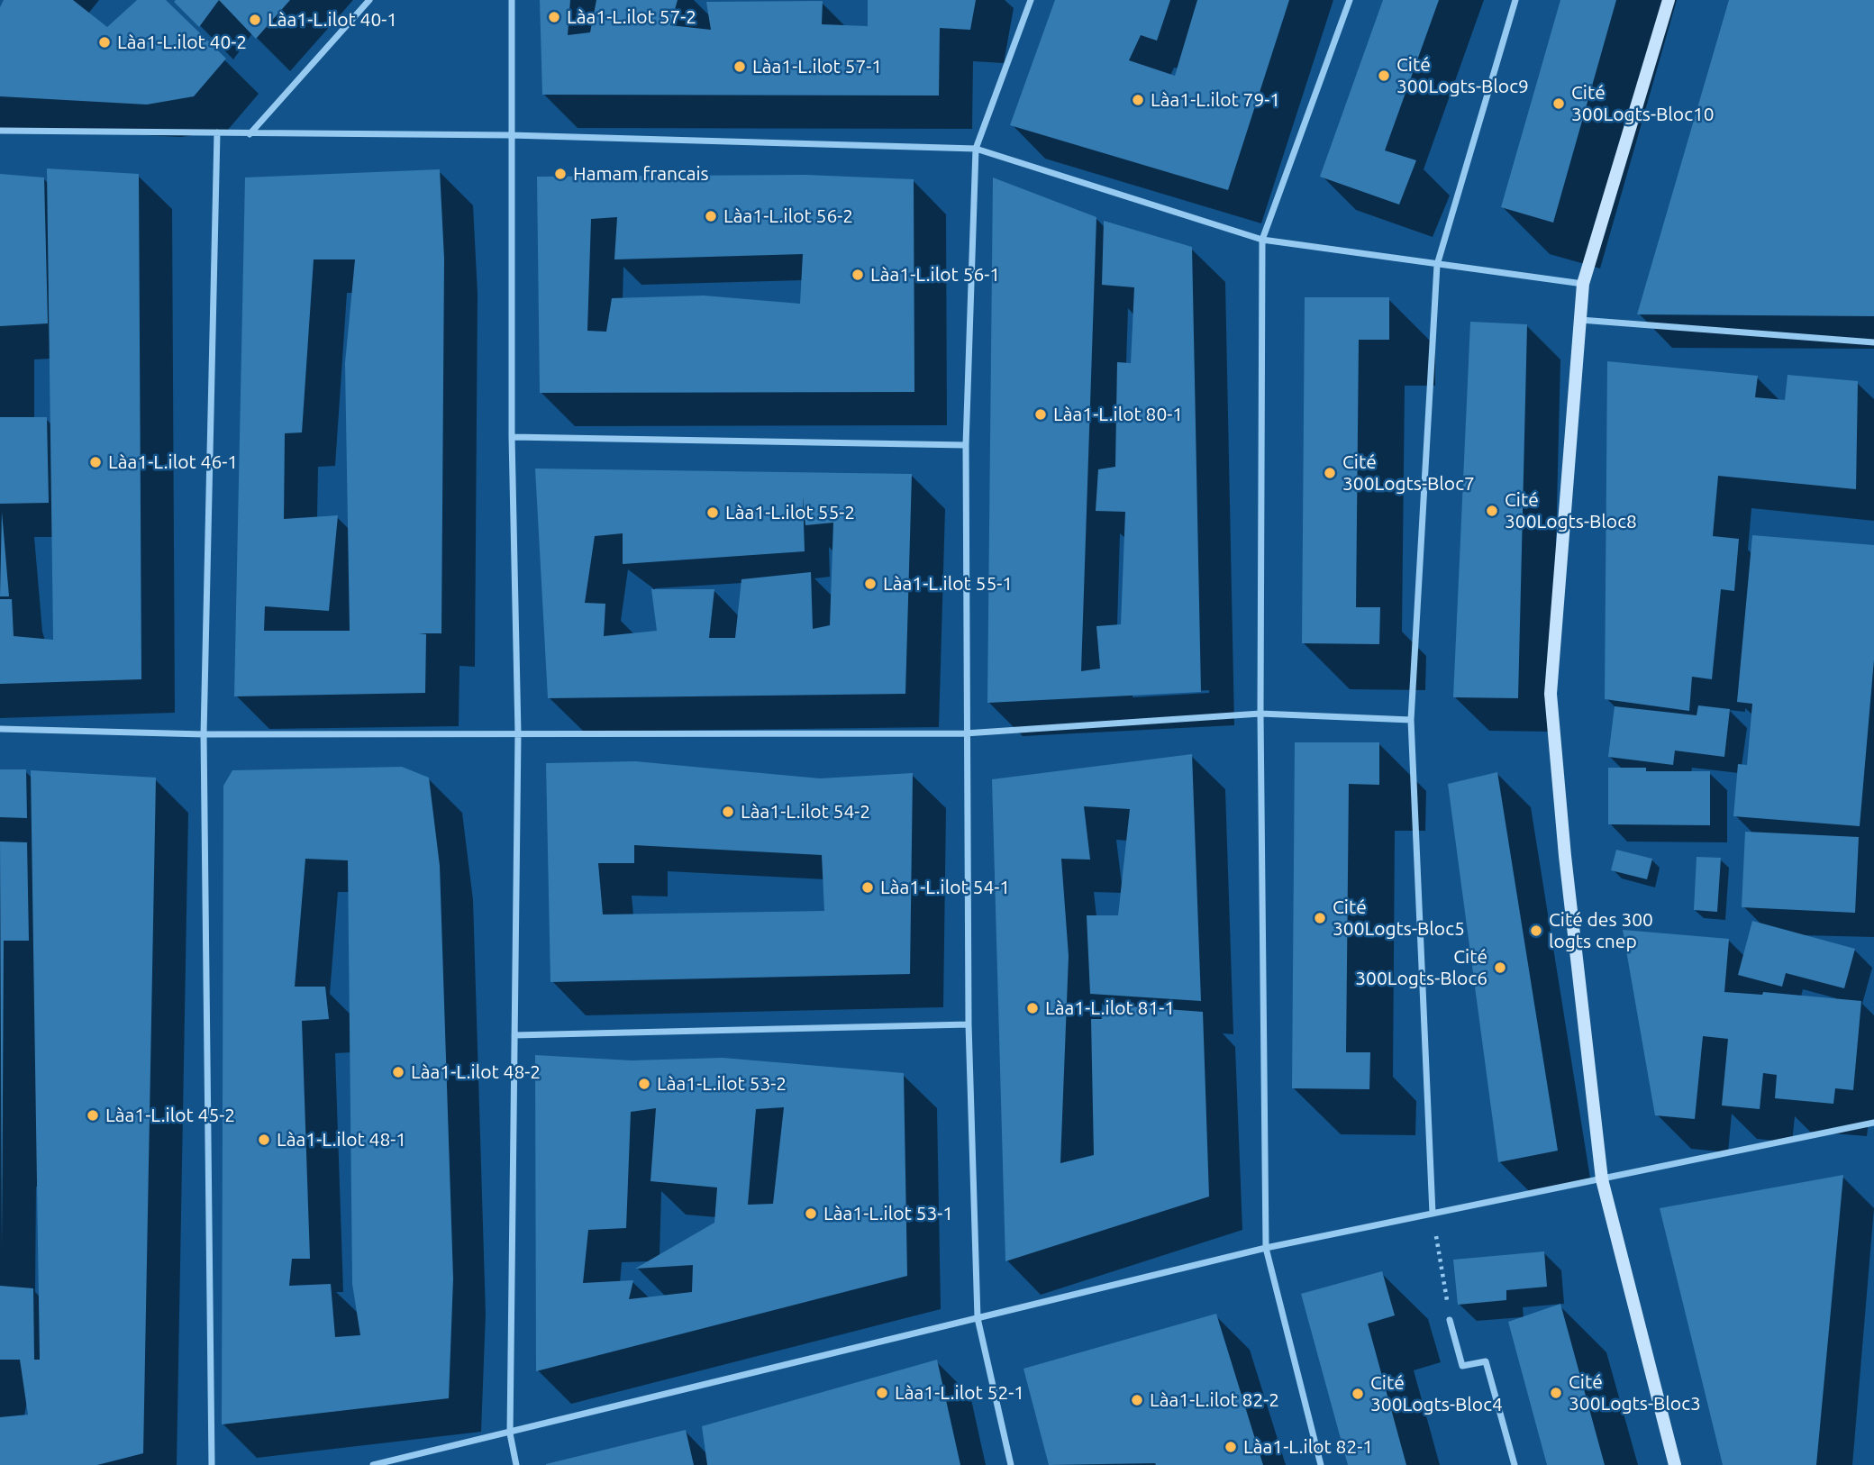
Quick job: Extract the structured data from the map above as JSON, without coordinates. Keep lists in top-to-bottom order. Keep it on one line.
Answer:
{"places":["Làa1-L.ilot 57-2","Làa1-L.ilot 40-1","Làa1-L.ilot 40-2","Làa1-L.ilot 57-1","Cité 300Logts-Bloc9","Làa1-L.ilot 79-1","Cité 300Logts-Bloc10","Hamam francais","Làa1-L.ilot 56-2","Làa1-L.ilot 56-1","Làa1-L.ilot 80-1","Làa1-L.ilot 46-1","Cité 300Logts-Bloc7","Cité 300Logts-Bloc8","Làa1-L.ilot 55-2","Làa1-L.ilot 55-1","Làa1-L.ilot 54-2","Làa1-L.ilot 54-1","Cité 300Logts-Bloc5","Cité des 300 logts cnep","Cité 300Logts-Bloc6","Làa1-L.ilot 81-1","Làa1-L.ilot 48-2","Làa1-L.ilot 53-2","Làa1-L.ilot 45-2","Làa1-L.ilot 48-1","Làa1-L.ilot 53-1","Làa1-L.ilot 52-1","Cité 300Logts-Bloc3","Cité 300Logts-Bloc4","Làa1-L.ilot 82-2","Làa1-L.ilot 82-1"]}
